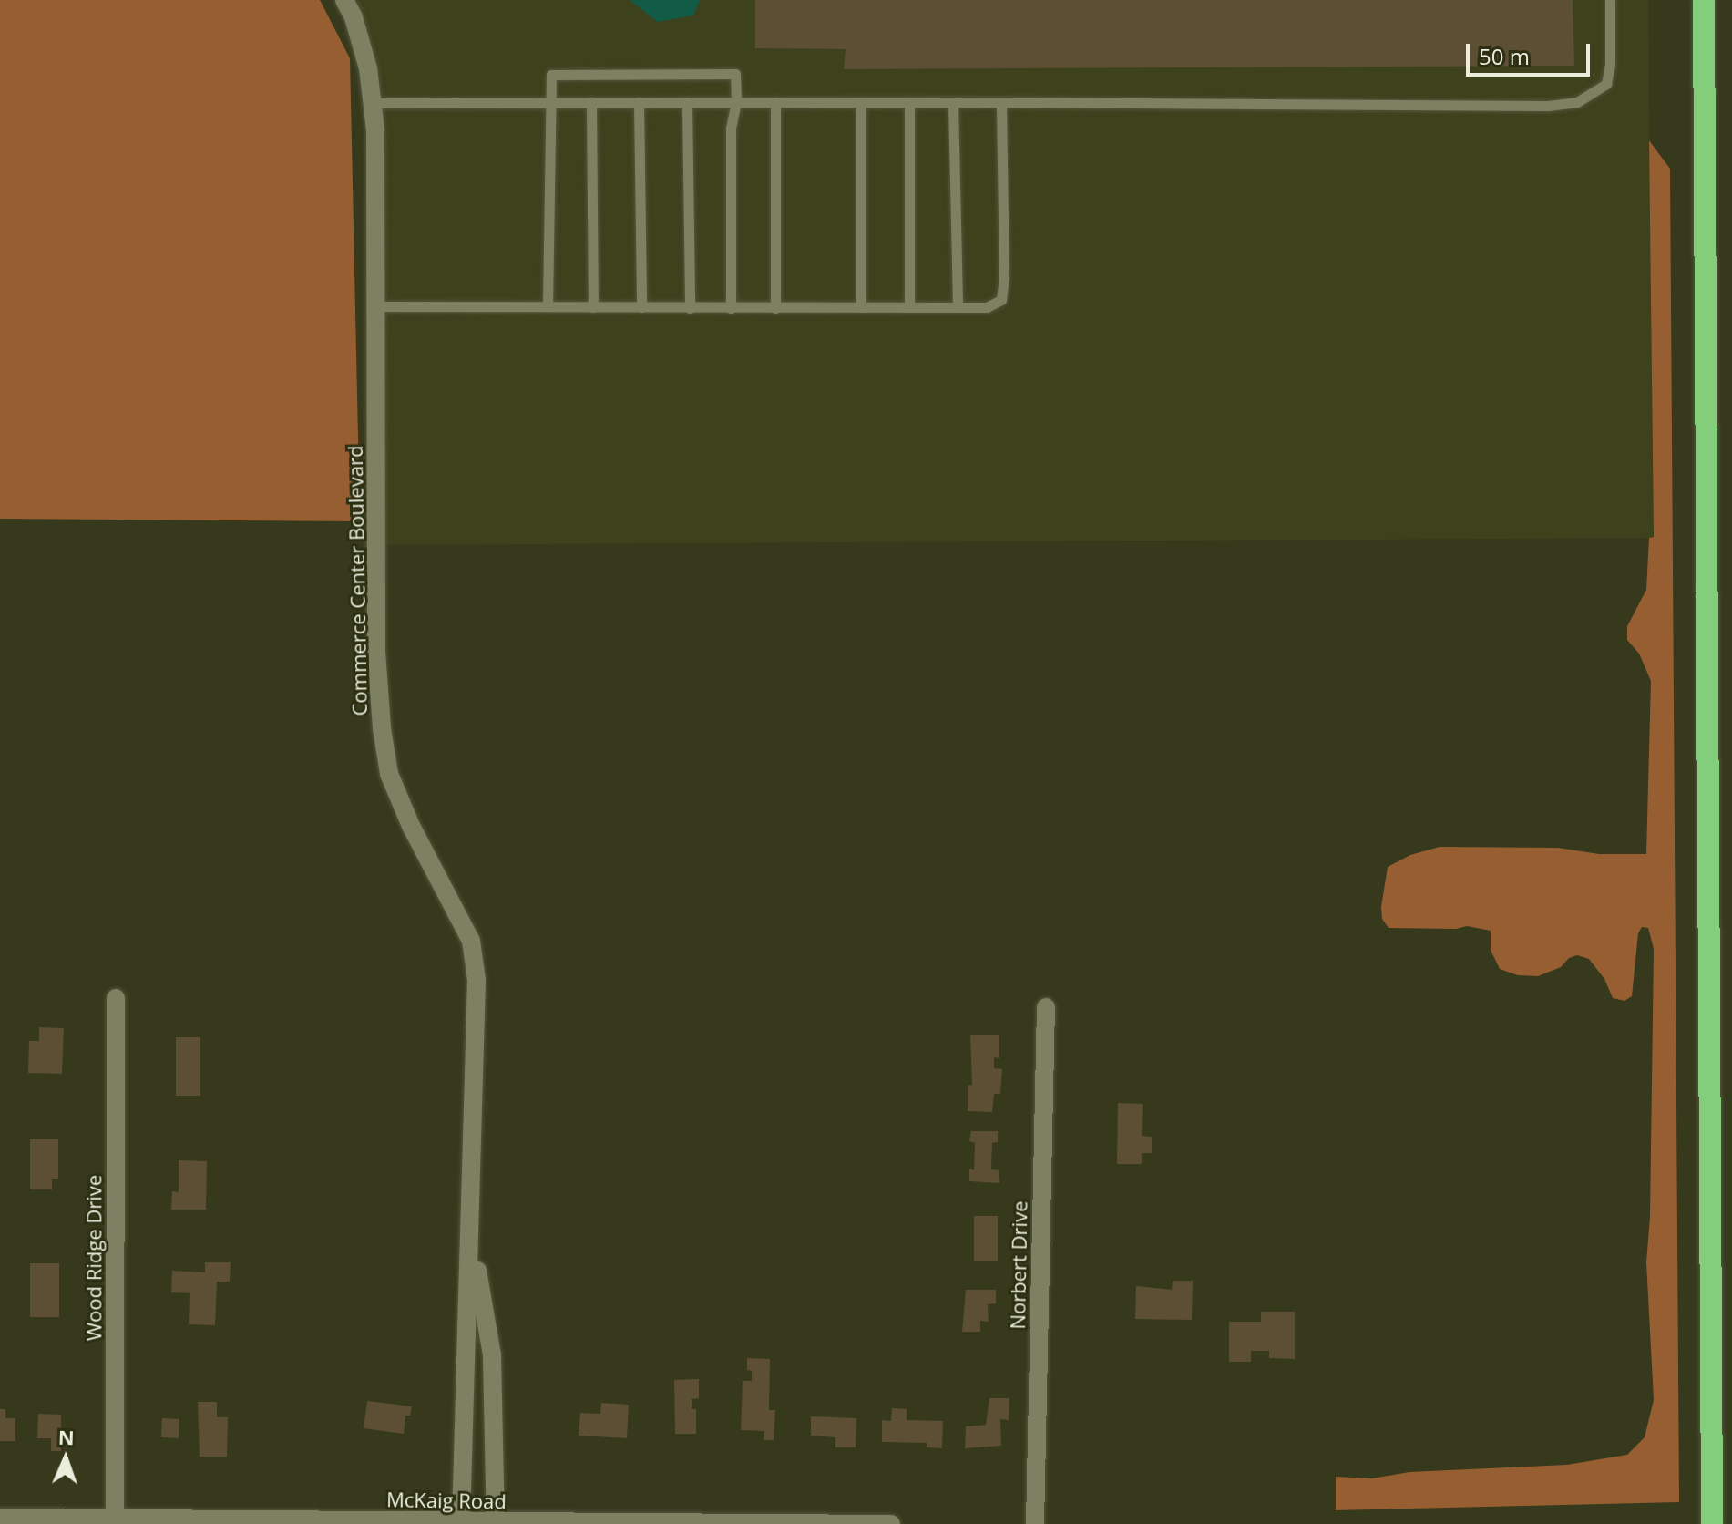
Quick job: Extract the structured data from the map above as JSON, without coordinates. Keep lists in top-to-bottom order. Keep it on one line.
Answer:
{"streets":{"street":["Commerce Center Boulevard","Wood Ridge Drive","Norbert Drive","McKaig Road"]},"crossings":[["Commerce Center Boulevard","McKaig Road"],["Wood Ridge Drive","McKaig Road"]],"scale_bar":"50 m","north":"top"}
